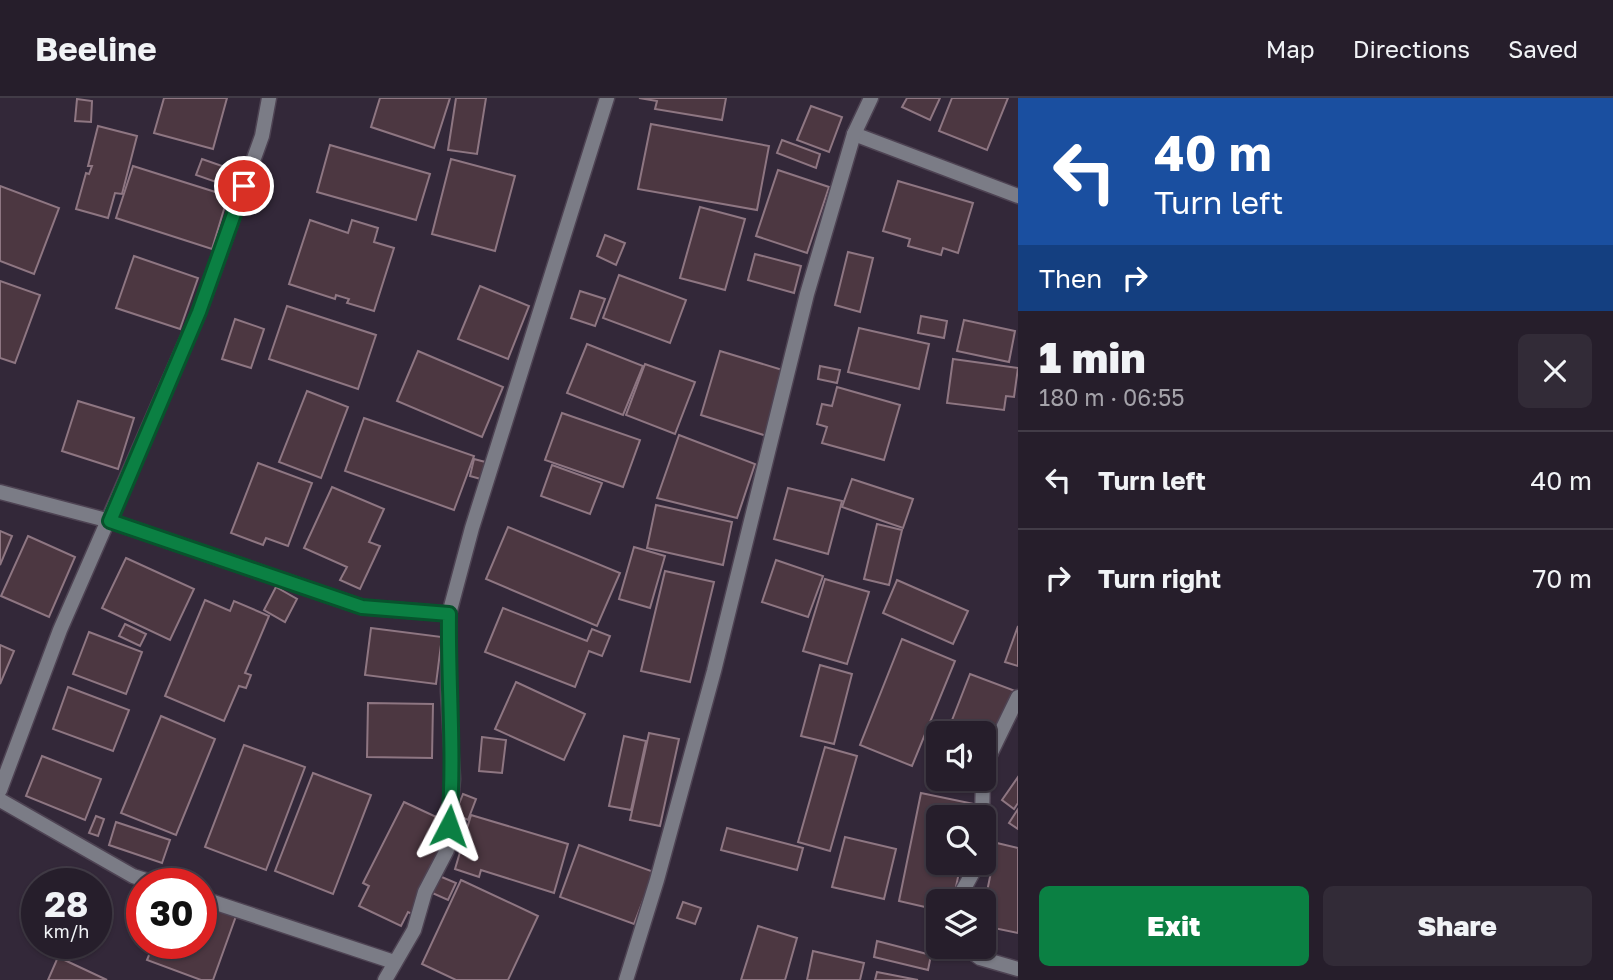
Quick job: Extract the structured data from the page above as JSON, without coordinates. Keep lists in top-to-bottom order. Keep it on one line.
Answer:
{"page":{"header":"Beeline","nav":["Map","Directions","Saved"],"turn":["40 m","Turn left"],"then":"Then","heading":["1 min","180 m · 06:55"],"list":[{"name":"Turn left","value":"40 m"},{"name":"Turn right","value":"70 m"}],"speed":"28 km/h","limit":"30","buttons":["Exit","Share"]}}
